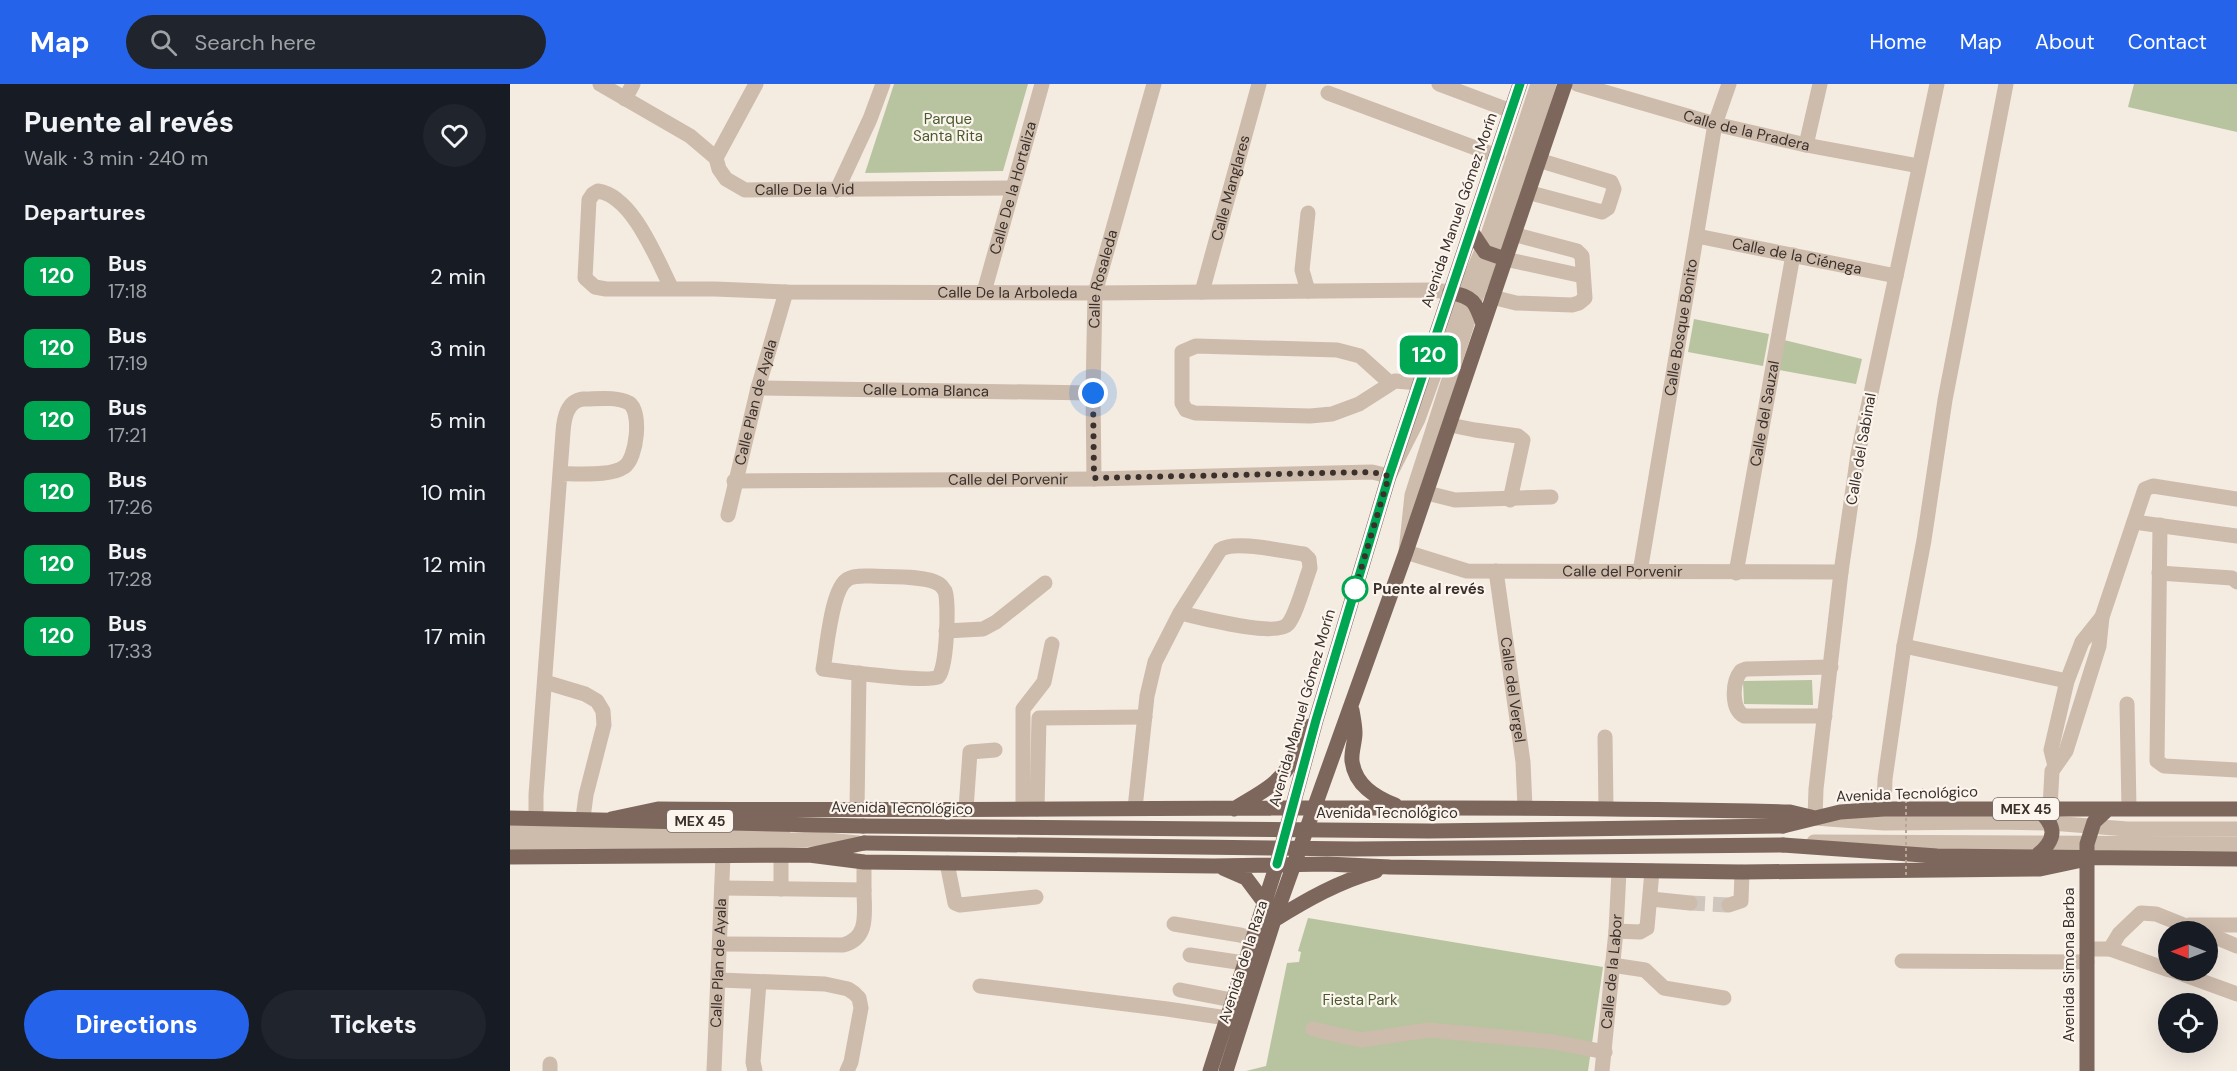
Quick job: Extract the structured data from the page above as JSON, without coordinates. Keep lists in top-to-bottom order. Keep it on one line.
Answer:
{"streets":{"main road":["Avenida Manuel Gómez Morín","Avenida Tecnológico","MEX 45","Avenida de la Raza","Avenida Simona Barba"],"street":["Calle de la Pradera","Calle De la Hortaliza","Calle Manglares","Calle De la Vid","Calle de la Ciénega","Calle Rosaleda","Calle De la Arboleda","Calle Bosque Bonito","Calle Loma Blanca","Calle Plan de Ayala","Calle del Sauzal","Calle del Sabinal","Calle del Porvenir","Calle del Vergel","Calle de la Labor"]},"crossings":[["Calle de la Pradera","Calle Bosque Bonito"],["Calle de la Pradera","Calle del Sabinal"],["Calle De la Hortaliza","Calle De la Vid"],["Calle De la Hortaliza","Calle De la Arboleda"],["Calle Manglares","Calle De la Arboleda"],["Avenida Manuel Gómez Morín","Calle De la Arboleda"],["Avenida Manuel Gómez Morín","Calle del Porvenir"],["Avenida Manuel Gómez Morín","Avenida de la Raza"],["Calle de la Ciénega","Calle Bosque Bonito"],["Calle de la Ciénega","Calle del Sauzal"],["Calle de la Ciénega","Calle del Sabinal"],["Calle Rosaleda","Calle De la Arboleda"],["Calle Rosaleda","Calle Loma Blanca"],["Calle Rosaleda","Calle del Porvenir"],["Calle De la Arboleda","Calle Plan de Ayala"],["Calle Bosque Bonito","Calle del Porvenir"],["Calle Loma Blanca","Calle Plan de Ayala"],["Calle Plan de Ayala","Calle del Porvenir"],["Calle del Sauzal","Calle del Porvenir"],["Calle del Sabinal","Calle del Porvenir"],["Calle del Sabinal","Avenida Tecnológico"],["Calle del Porvenir","Calle del Vergel"],["Avenida Tecnológico","MEX 45"]],"parks":["Parque Santa Rita","Fiesta Park"],"places":["Puente al revés"],"lines":["bus line 120"],"north":"left","page":{"header":"Map","search":"Search here","nav":["Home","Map","About","Contact"],"heading":[["Puente al revés","Walk · 3 min · 240 m"],"Departures"],"on_map":"120","list":[{"mark":"120","name":"Bus","note":"17:18","value":"2 min"},{"mark":"120","name":"Bus","note":"17:19","value":"3 min"},{"mark":"120","name":"Bus","note":"17:21","value":"5 min"},{"mark":"120","name":"Bus","note":"17:26","value":"10 min"},{"mark":"120","name":"Bus","note":"17:28","value":"12 min"},{"mark":"120","name":"Bus","note":"17:33","value":"17 min"}],"buttons":["Directions","Tickets"]}}
